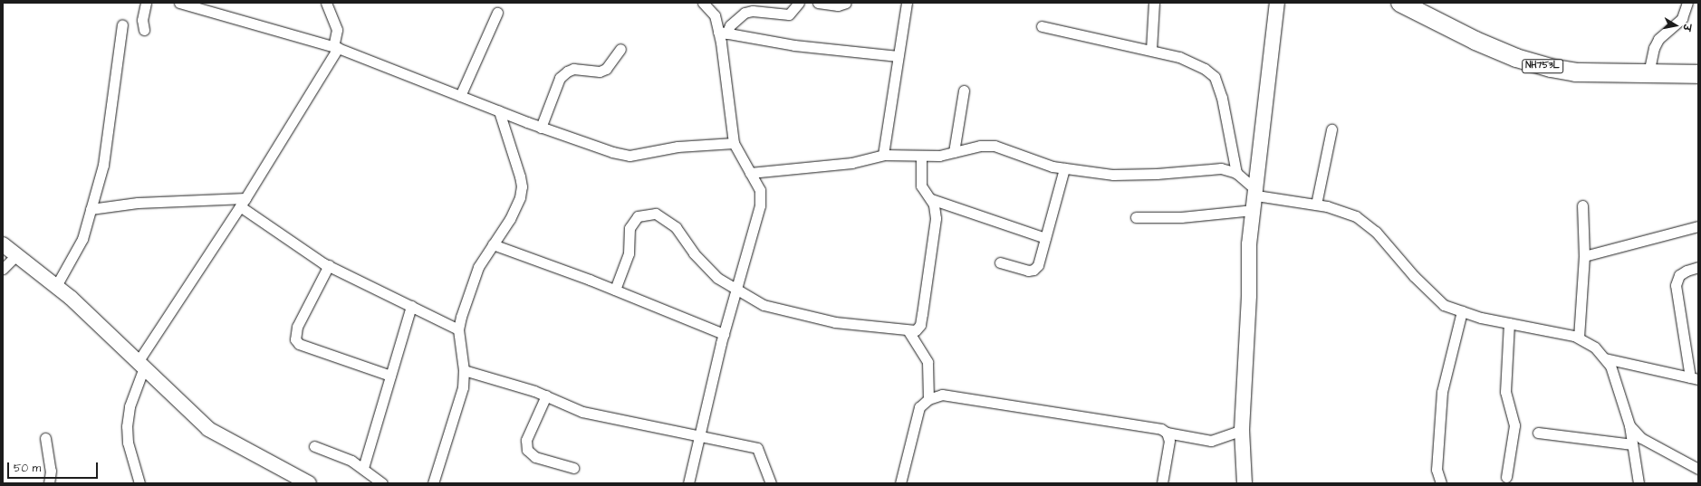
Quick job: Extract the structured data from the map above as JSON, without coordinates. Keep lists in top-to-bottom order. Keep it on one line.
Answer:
{"streets":{"highway":["NH753L"]},"scale_bar":"50 m","north":"right"}
